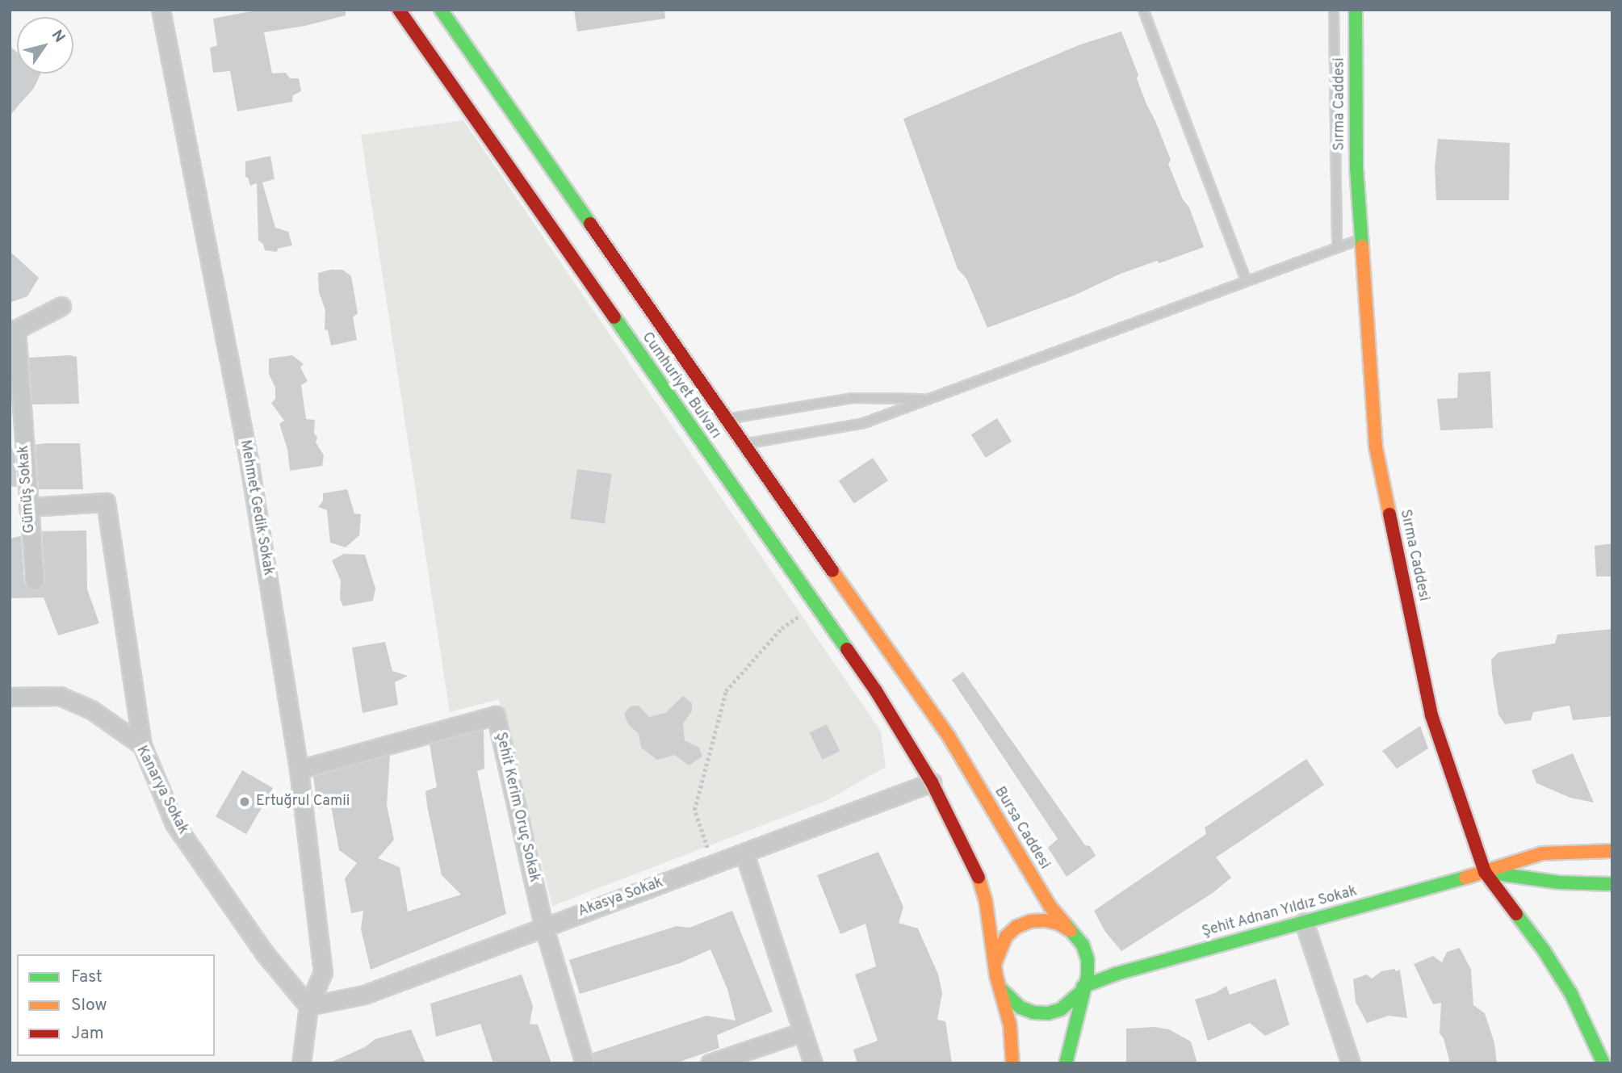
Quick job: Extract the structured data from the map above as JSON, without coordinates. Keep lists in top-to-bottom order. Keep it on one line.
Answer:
{"streets":{"main road":["Sırma Caddesi","Cumhuriyet Bulvarı","Bursa Caddesi","Şehit Adnan Yıldız Sokak"],"street":["Gümüş Sokak","Mehmet Gedik Sokak","Kanarya Sokak","Şehit Kerim Oruç Sokak","Akasya Sokak"]},"crossings":[["Sırma Caddesi","Şehit Adnan Yıldız Sokak"],["Cumhuriyet Bulvarı","Bursa Caddesi"],["Cumhuriyet Bulvarı","Akasya Sokak"],["Mehmet Gedik Sokak","Kanarya Sokak"],["Mehmet Gedik Sokak","Şehit Kerim Oruç Sokak"],["Mehmet Gedik Sokak","Akasya Sokak"],["Kanarya Sokak","Akasya Sokak"],["Şehit Kerim Oruç Sokak","Akasya Sokak"],["Bursa Caddesi","Şehit Adnan Yıldız Sokak"]],"places":["Ertuğrul Camii"],"legend":["Fast","Slow","Jam"],"north":"top right"}
